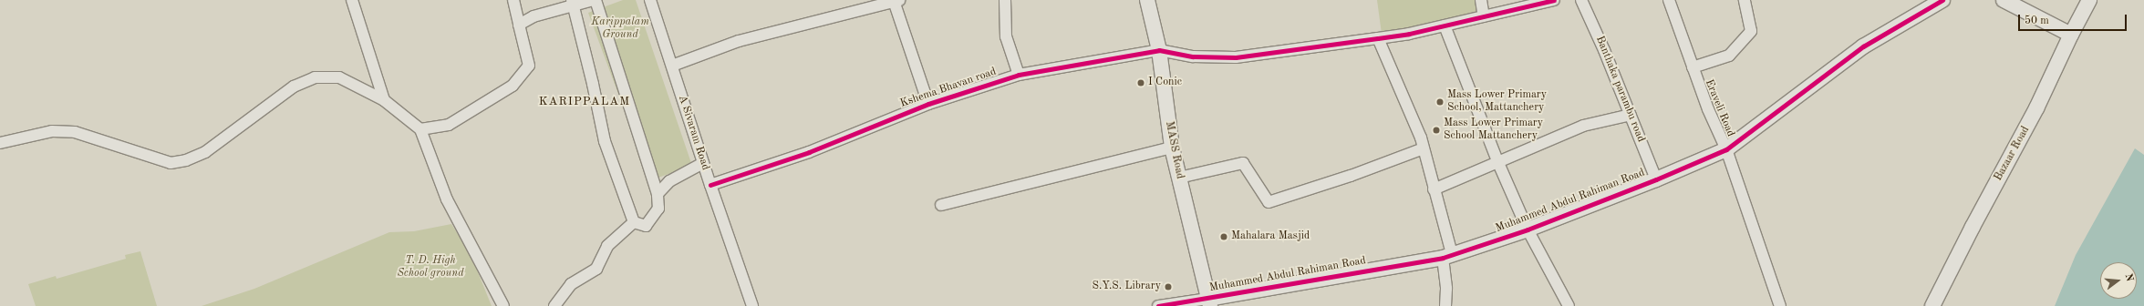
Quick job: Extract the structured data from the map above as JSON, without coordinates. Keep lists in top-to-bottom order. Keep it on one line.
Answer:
{"streets":{"street":["Kshema Bhavan road","Banthaka parambu road","Eraveli Road","A Sivaram Road","MASS Road","Bazaar Road","Muhammed Abdul Rahiman Road"]},"crossings":[["Kshema Bhavan road","A Sivaram Road"],["Kshema Bhavan road","MASS Road"],["Banthaka parambu road","Muhammed Abdul Rahiman Road"],["Eraveli Road","Muhammed Abdul Rahiman Road"],["MASS Road","Muhammed Abdul Rahiman Road"]],"districts":["KARIPPALAM"],"parks":["Karippalam Ground","T. D. High School ground"],"places":["I Conic","Mass Lower Primary School, Mattanchery","Mass Lower Primary School Mattanchery","Mahalara Masjid","S.Y.S. Library"],"scale_bar":"50 m","north":"right"}
